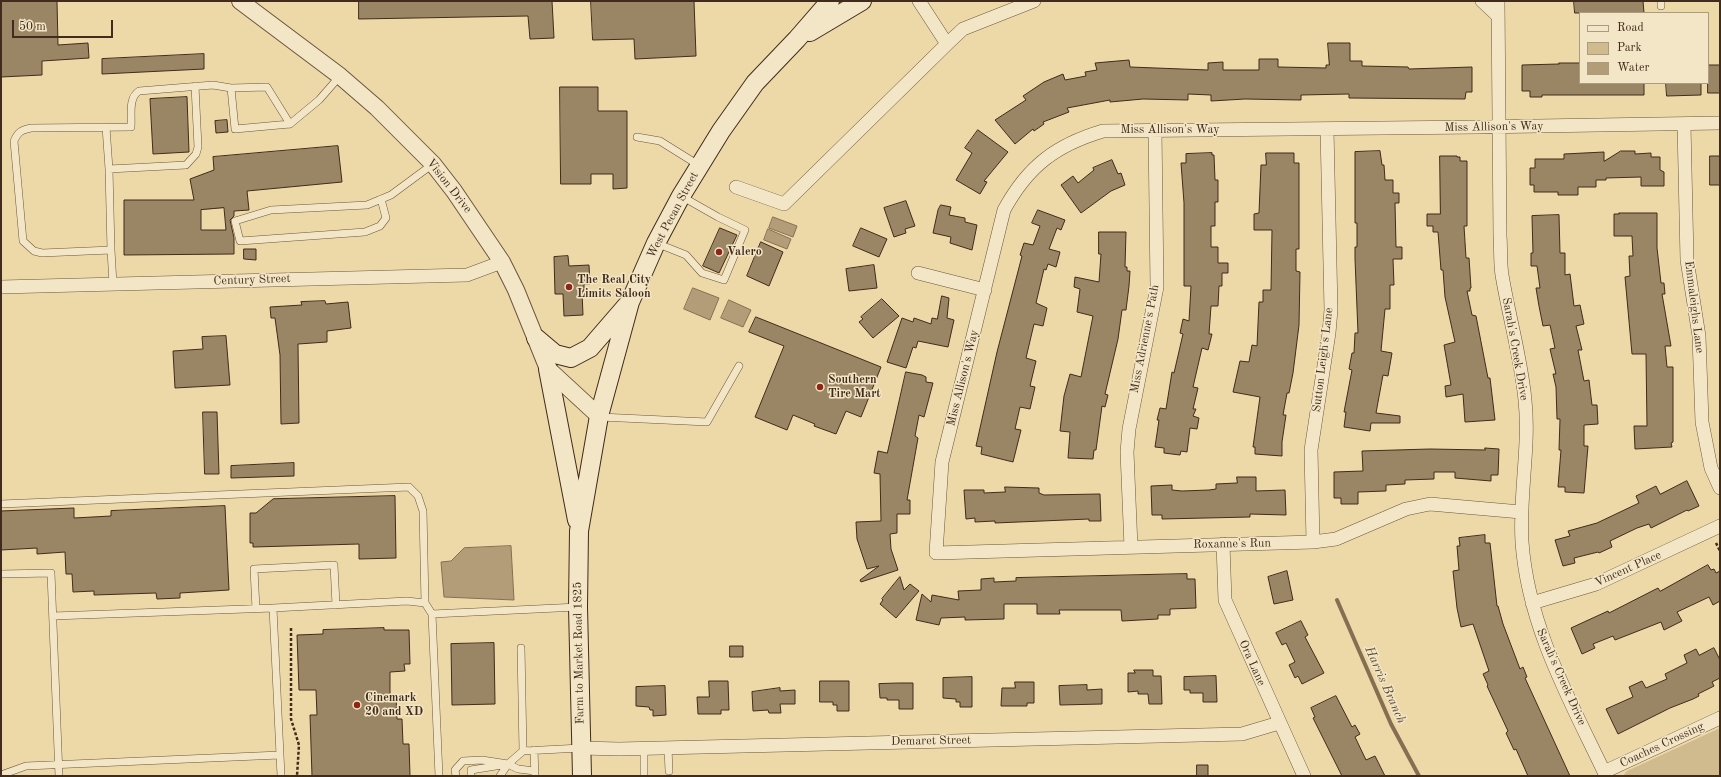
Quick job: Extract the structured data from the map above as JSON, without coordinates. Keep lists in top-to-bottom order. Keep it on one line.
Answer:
{"streets":{"main road":["West Pecan Street","Farm to Market Road 1825"],"street":["Miss Allison's Way","Vision Drive","Century Street","Emmaleighs Lane","Miss Adrienne's Path","Sarah's Creek Drive","Sutton Leigh's Lane","Roxanne's Run","Vincent Place","Ora Lane","Demaret Street","Coaches Crossing"]},"crossings":[["Miss Allison's Way","Emmaleighs Lane"],["Miss Allison's Way","Miss Adrienne's Path"],["Miss Allison's Way","Sarah's Creek Drive"],["Miss Allison's Way","Sutton Leigh's Lane"],["Miss Allison's Way","Roxanne's Run"],["Vision Drive","West Pecan Street"],["Vision Drive","Century Street"],["West Pecan Street","Farm to Market Road 1825"],["Miss Adrienne's Path","Roxanne's Run"],["Sarah's Creek Drive","Roxanne's Run"],["Sarah's Creek Drive","Vincent Place"],["Sarah's Creek Drive","Coaches Crossing"],["Sutton Leigh's Lane","Roxanne's Run"],["Roxanne's Run","Ora Lane"],["Farm to Market Road 1825","Demaret Street"],["Ora Lane","Demaret Street"]],"water":["Harris Branch"],"places":["Valero","The Real City Limits Saloon","Southern Tire Mart","Cinemark 20 and XD"],"legend":["Road","Park","Water"],"scale_bar":"50 m"}
